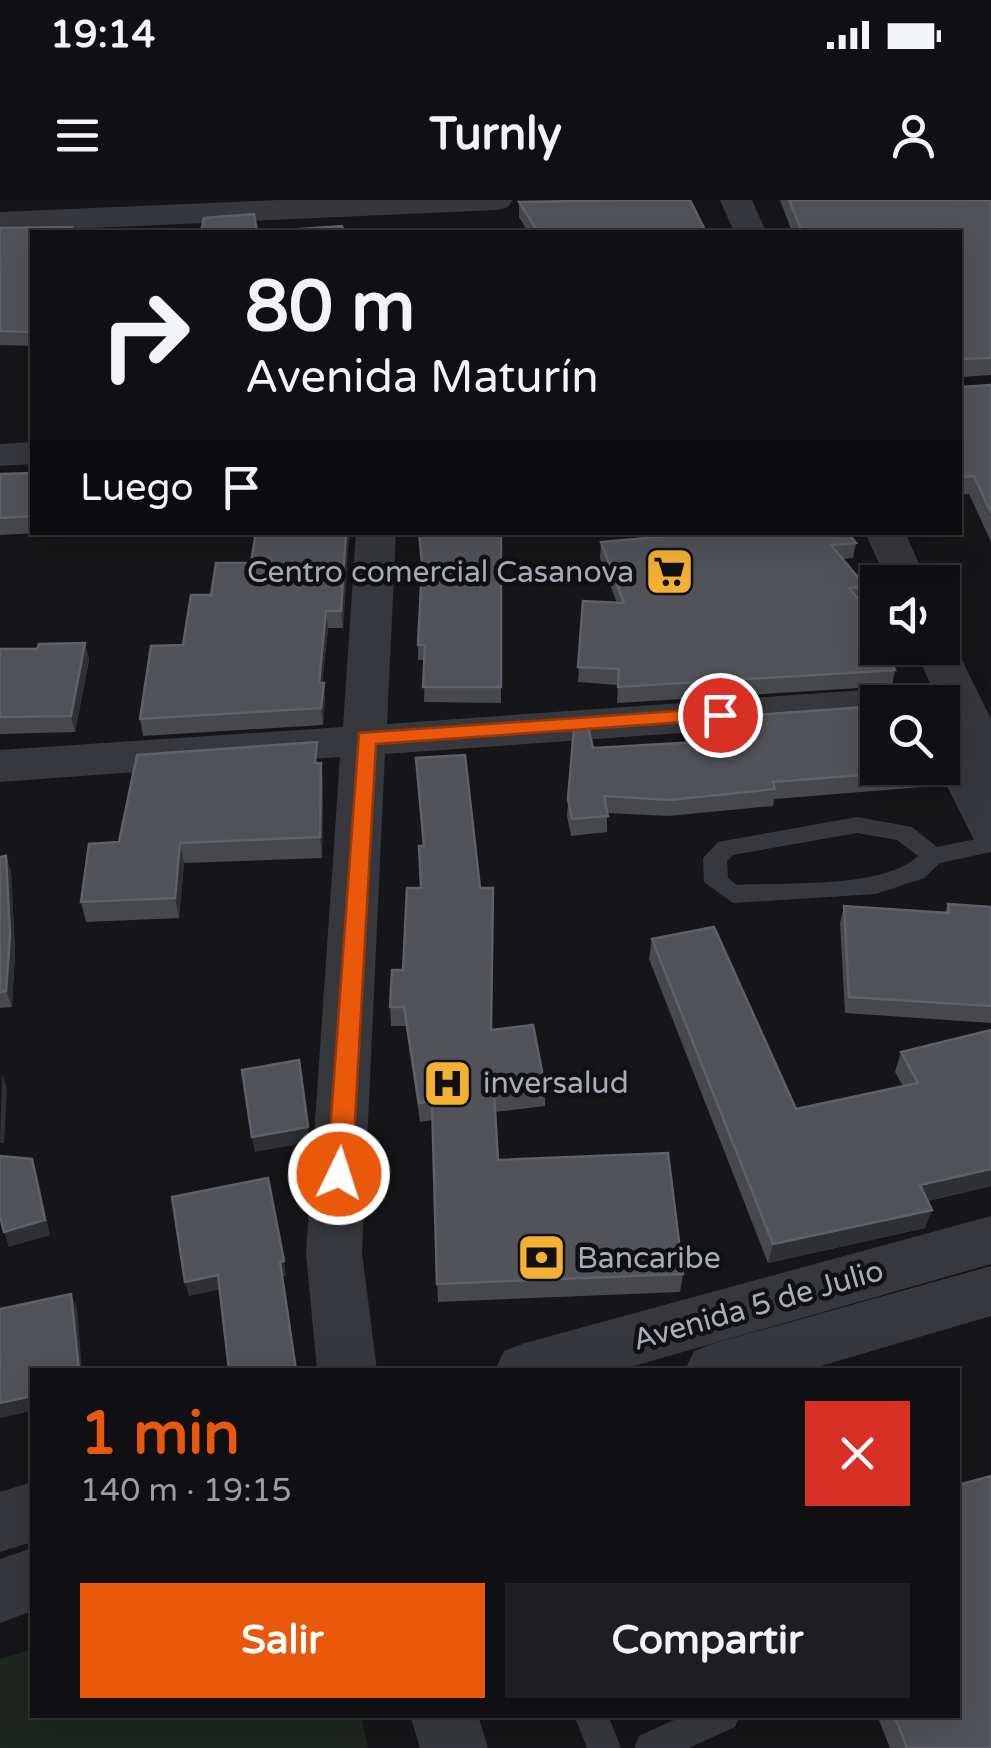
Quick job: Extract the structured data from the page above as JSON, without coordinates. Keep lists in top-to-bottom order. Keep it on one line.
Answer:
{"streets":{"street":["Avenida 5 de Julio"]},"places":{"supermarket":["Centro comercial Casanova"],"hospital":["inversalud"],"bank":["Bancaribe"]},"page":{"status":"19:14","header":"Turnly","turn":["80 m","Avenida Maturín"],"then":"Luego","heading":["1 min","140 m · 19:15"],"buttons":["Salir","Compartir"]}}
